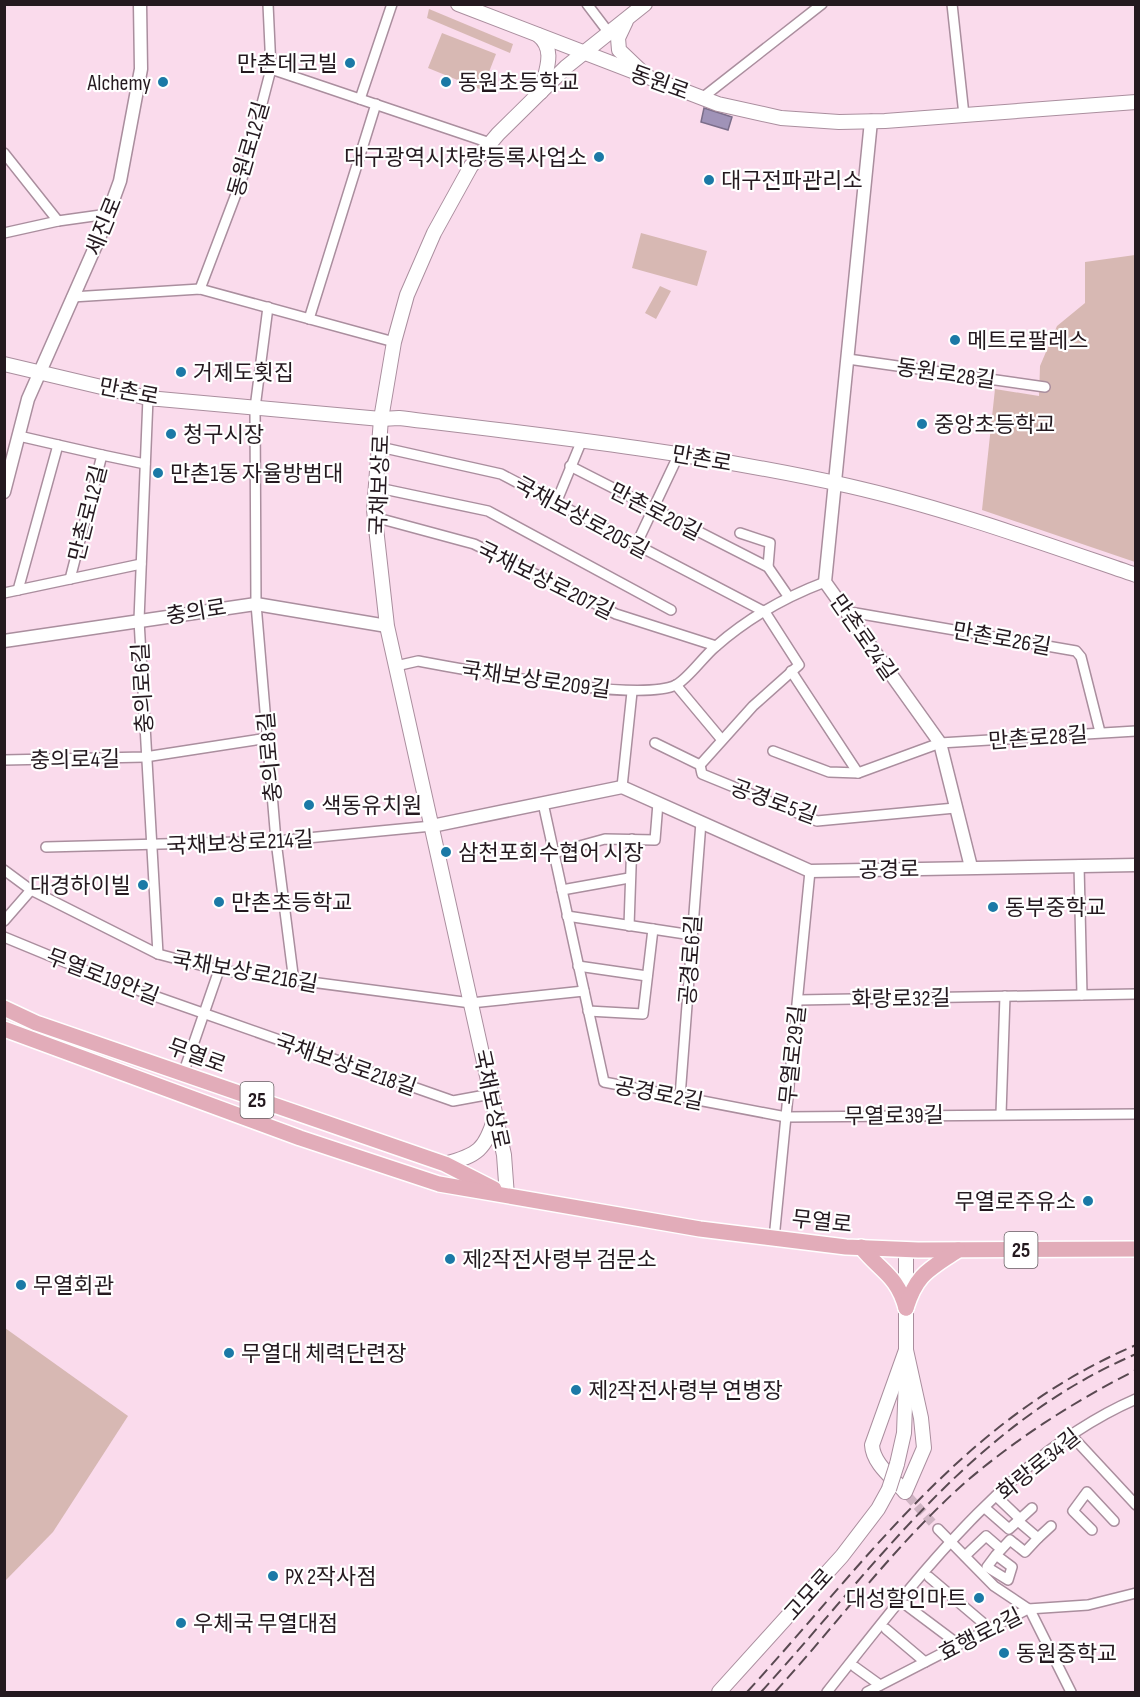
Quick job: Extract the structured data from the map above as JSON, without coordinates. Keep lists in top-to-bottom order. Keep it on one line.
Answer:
{"streets":{"main road":["동원로","만촌로","국채보상로","무열로","25","고모로"],"street":["동원로12길","세진로","동원로28길","만촌로20길","만촌로12길","국채보상로205길","국채보상로207길","충의로","만촌로24길","만촌로26길","국채보상로209길","충의로6길","만촌로28길","충의로8길","충의로4길","공경로5길","국채보상로214길","공경로","공경로6길","국채보상로216길","무열로19안길","화랑로32길","무열로29길","국채보상로218길","공경로2길","무열로39길","화랑로34길","효행로2길"]},"crossings":[["동원로","국채보상로"],["세진로","만촌로"],["만촌로","국채보상로"],["만촌로","만촌로12길"],["만촌로","만촌로24길"],["만촌로","충의로8길"],["국채보상로","국채보상로207길"],["국채보상로","충의로"],["국채보상로","국채보상로209길"],["국채보상로","국채보상로214길"],["국채보상로","국채보상로216길"],["국채보상로","무열로"],["국채보상로","국채보상로218길"],["만촌로12길","충의로"],["만촌로12길","충의로6길"],["충의로","충의로6길"],["충의로","충의로8길"],["만촌로24길","만촌로26길"],["만촌로24길","만촌로28길"],["만촌로24길","공경로5길"],["만촌로24길","공경로"],["만촌로26길","만촌로28길"],["충의로6길","충의로8길"],["충의로6길","충의로4길"],["충의로6길","국채보상로214길"],["충의로6길","국채보상로216길"],["충의로8길","국채보상로214길"],["충의로8길","국채보상로216길"],["공경로","공경로6길"],["공경로","무열로29길"],["공경로6길","공경로2길"],["무열로19안길","국채보상로218길"],["화랑로32길","무열로29길"],["무열로","무열로29길"],["무열로29길","공경로2길"],["무열로29길","무열로39길"],["공경로2길","무열로39길"]],"places":["만촌데코빌","Alchemy","동원초등학교","대구광역시차량등록사업소","대구전파관리소","메트로팔레스","거제도횟집","중앙초등학교","청구시장","만촌1동 자율방범대","색동유치원","삼천포회수협어 시장","대경하이빌","만촌초등학교","동부중학교","무열로주유소","제2작전사령부 검문소","무열회관","무열대 체력단련장","제2작전사령부 연병장","PX 2작사점","대성할인마트","우체국 무열대점","동원중학교"]}
